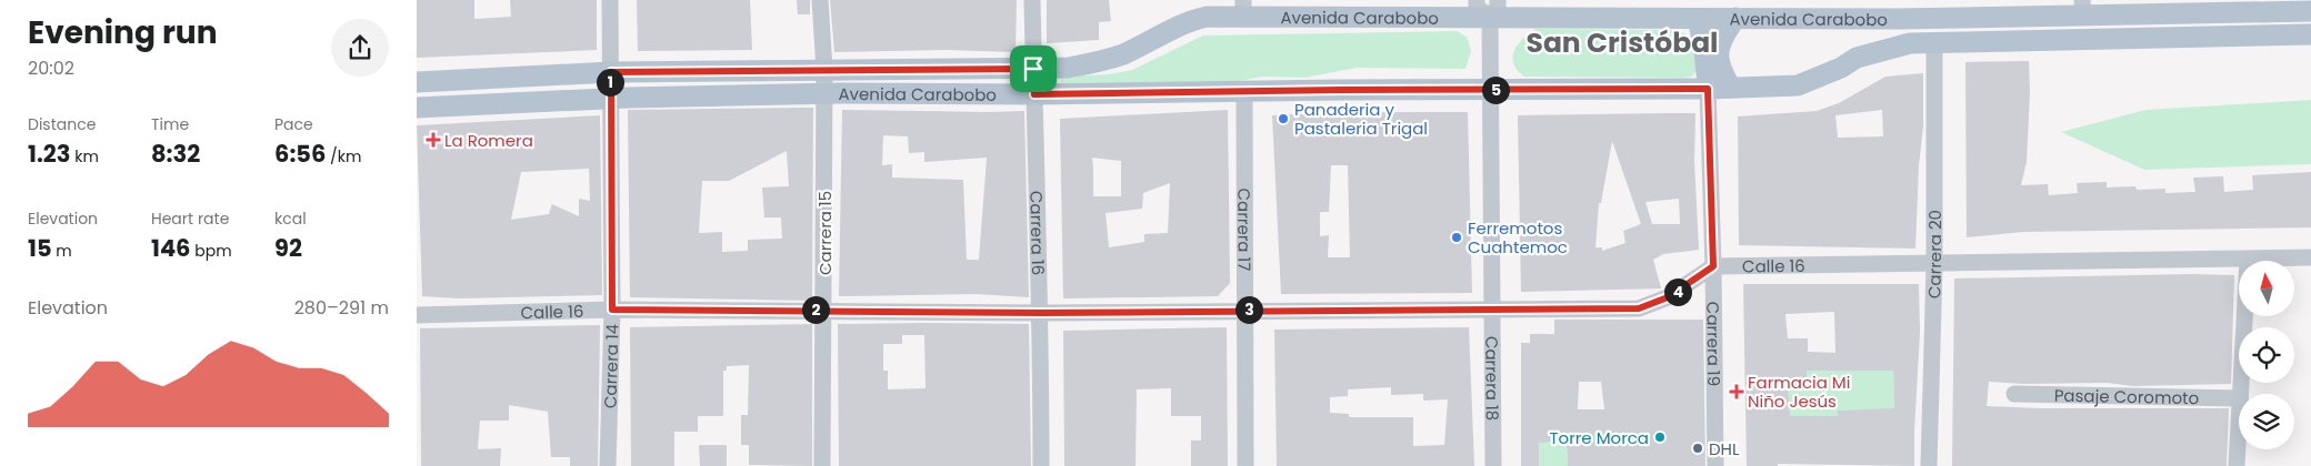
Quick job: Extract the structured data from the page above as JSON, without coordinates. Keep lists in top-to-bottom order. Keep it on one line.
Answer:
{"streets":{"main road":["Avenida Carabobo"],"street":["Carrera 17","Carrera 15","Carrera 16","Carrera 20","Calle 16","Carrera 19","Carrera 14","Carrera 18","Pasaje Coromoto"]},"crossings":[["Avenida Carabobo","Carrera 17"],["Avenida Carabobo","Carrera 15"],["Avenida Carabobo","Carrera 16"],["Avenida Carabobo","Carrera 20"],["Avenida Carabobo","Carrera 19"],["Avenida Carabobo","Carrera 14"],["Avenida Carabobo","Carrera 18"],["Carrera 17","Calle 16"],["Carrera 15","Calle 16"],["Carrera 16","Calle 16"],["Carrera 20","Calle 16"],["Calle 16","Carrera 19"],["Calle 16","Carrera 14"],["Calle 16","Carrera 18"]],"districts":["San Cristóbal"],"places":{"other":["Panaderia y Pastaleria Trigal","Ferremotos Cuahtemoc","Torre Morca","DHL"],"health":["La Romera","Farmacia Mi Niño Jesús"]},"north":"top","page":{"heading":["Evening run","20:02"],"pins":["1","5","4","2","3"],"stats":[["Distance","1.23 km"],["Time","8:32"],["Pace","6:56 /km"],["Elevation","15 m"],["Heart rate","146 bpm"],["kcal","92"]],"chart":["Elevation","280–291 m"]}}
